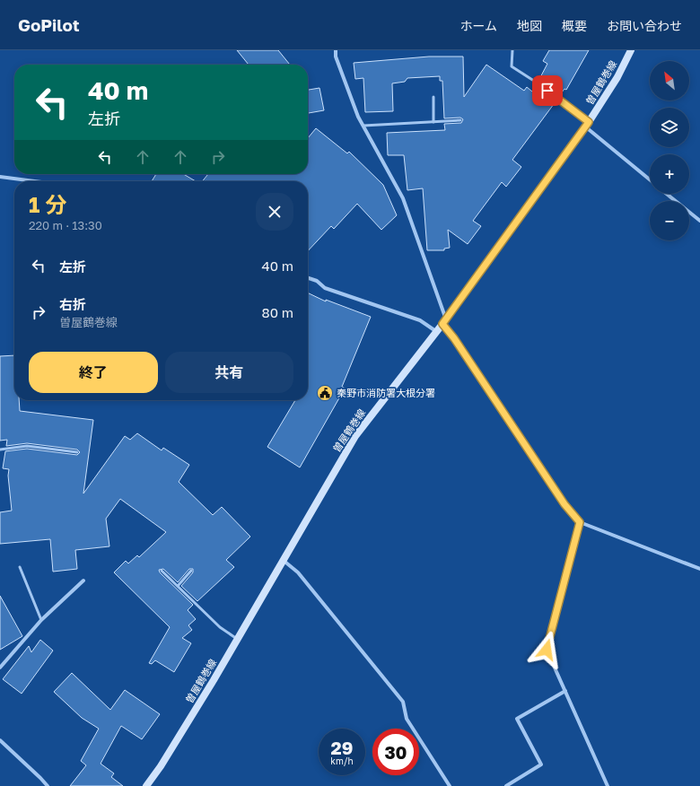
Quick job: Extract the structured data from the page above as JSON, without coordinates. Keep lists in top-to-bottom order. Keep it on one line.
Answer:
{"streets":{"main road":["曽屋鶴巻線"]},"places":{"public building":["秦野市消防署大根分署"]},"north":"top left","page":{"header":"GoPilot","nav":["ホーム","地図","概要","お問い合わせ"],"map_buttons":["+","−"],"turn":["40 m","左折"],"heading":["1 分","220 m · 13:30"],"list":[{"name":"左折","value":"40 m"},{"name":"右折","note":"曽屋鶴巻線","value":"80 m"}],"buttons":["終了","共有"],"speed":"29 km/h","limit":"30"}}
